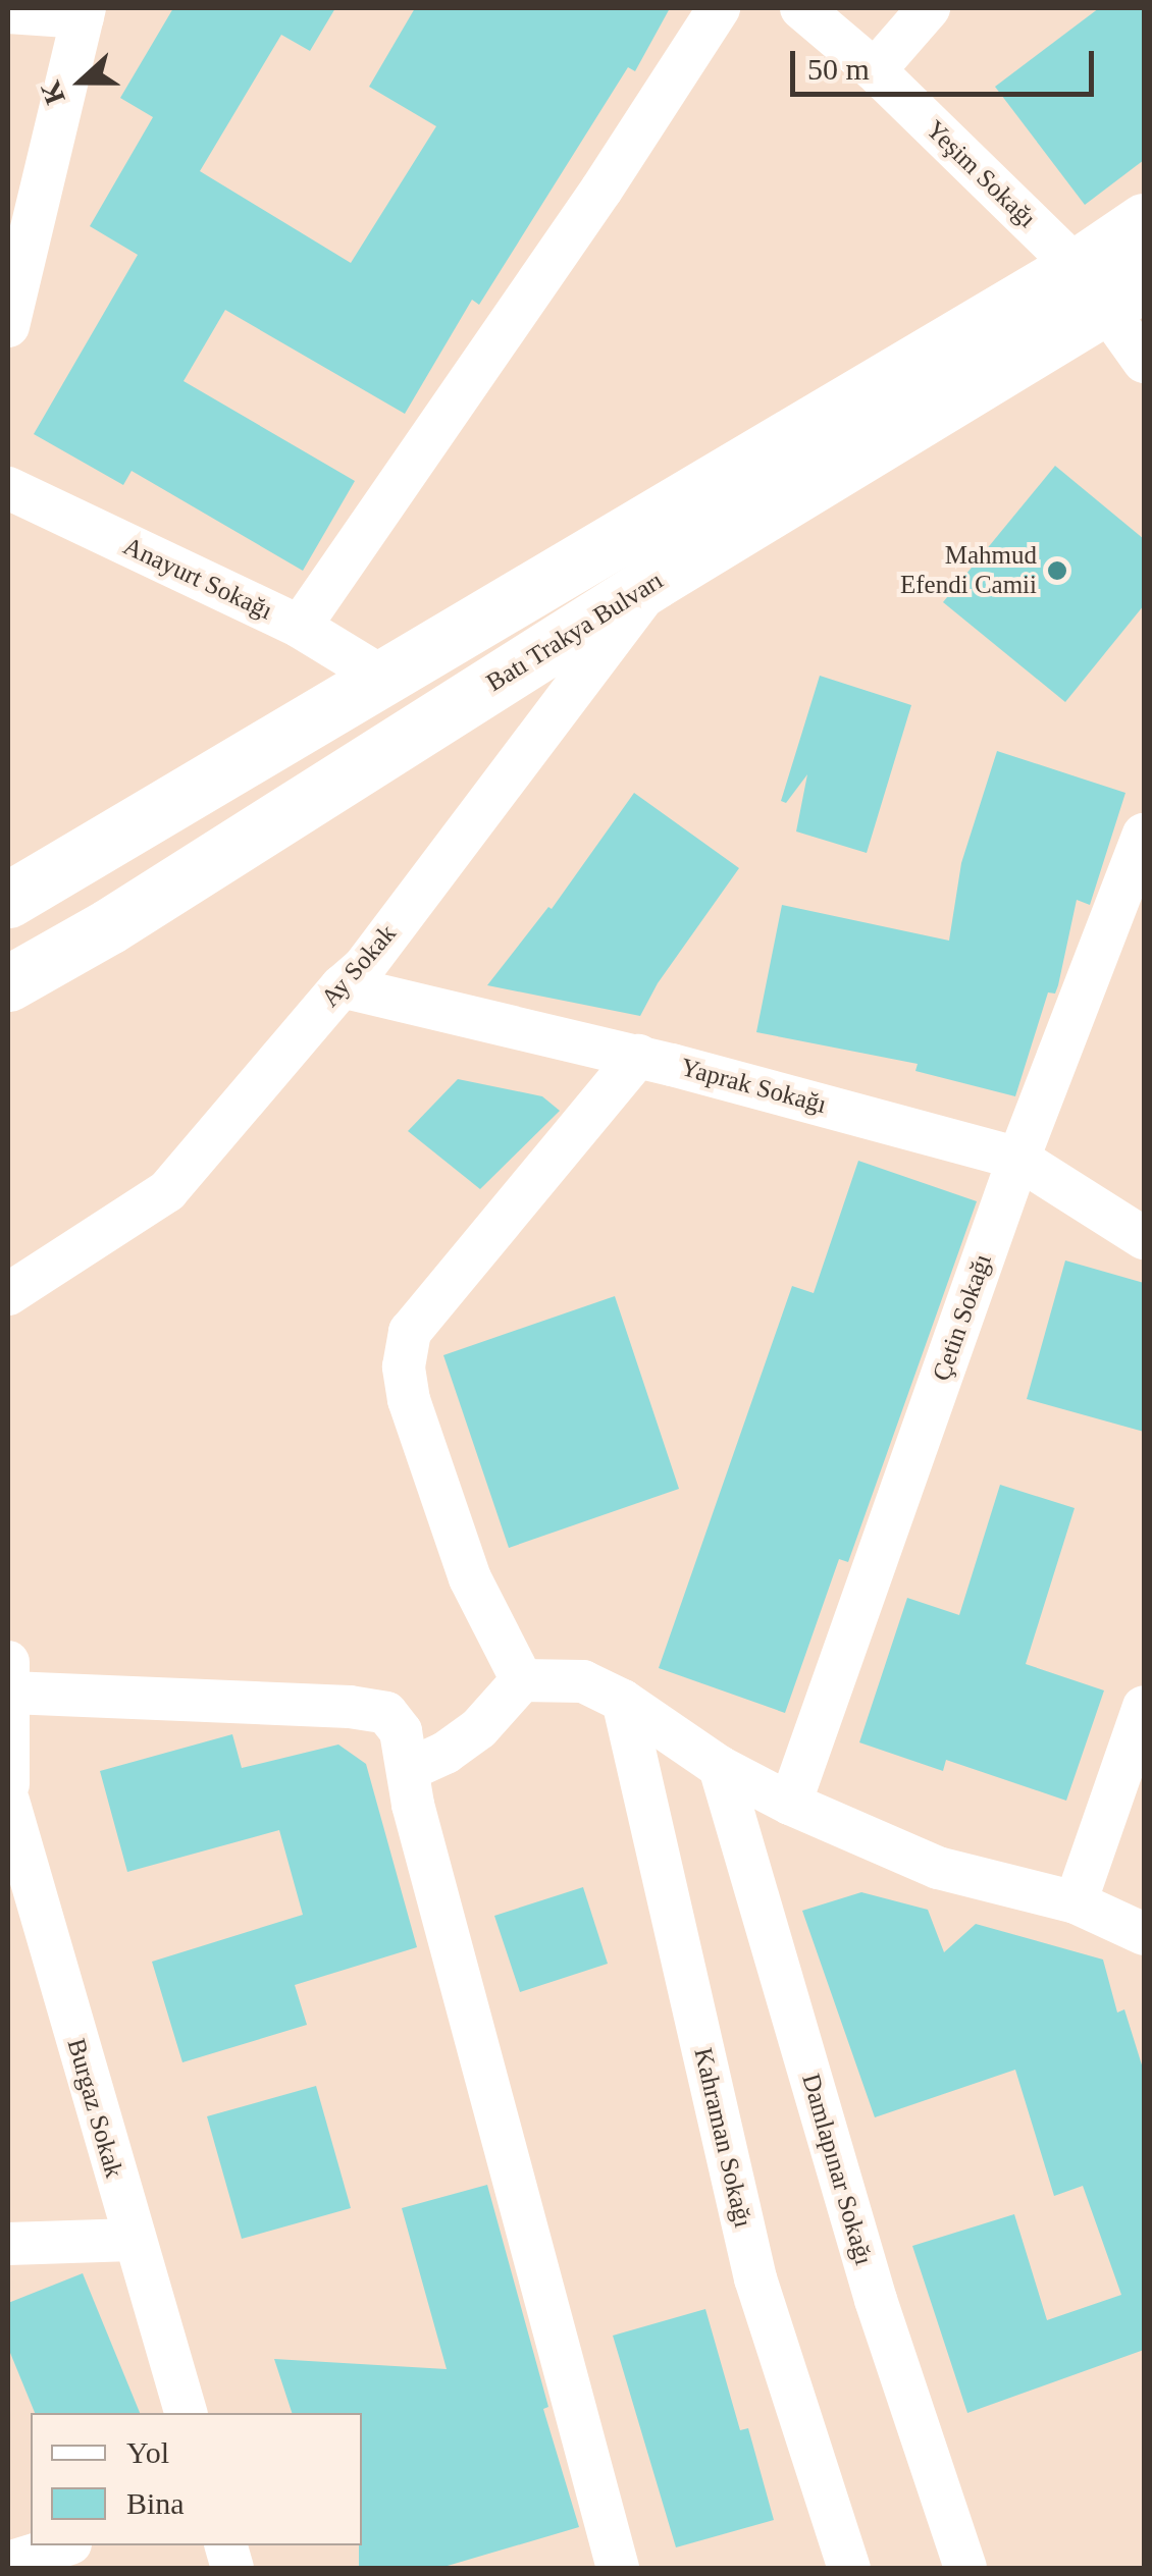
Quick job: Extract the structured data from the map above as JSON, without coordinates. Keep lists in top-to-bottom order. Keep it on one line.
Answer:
{"streets":{"main road":["Batı Trakya Bulvarı"],"street":["Yeşim Sokağı","Anayurt Sokağı","Ay Sokak","Yaprak Sokağı","Çetin Sokağı","Burgaz Sokak","Kahraman Sokağı","Damlapınar Sokağı"]},"crossings":[["Yeşim Sokağı","Batı Trakya Bulvarı"],["Anayurt Sokağı","Batı Trakya Bulvarı"],["Batı Trakya Bulvarı","Ay Sokak"],["Ay Sokak","Yaprak Sokağı"],["Yaprak Sokağı","Çetin Sokağı"]],"places":["Mahmud Efendi Camii"],"legend":["Yol","Bina"],"scale_bar":"50 m","north":"left"}
